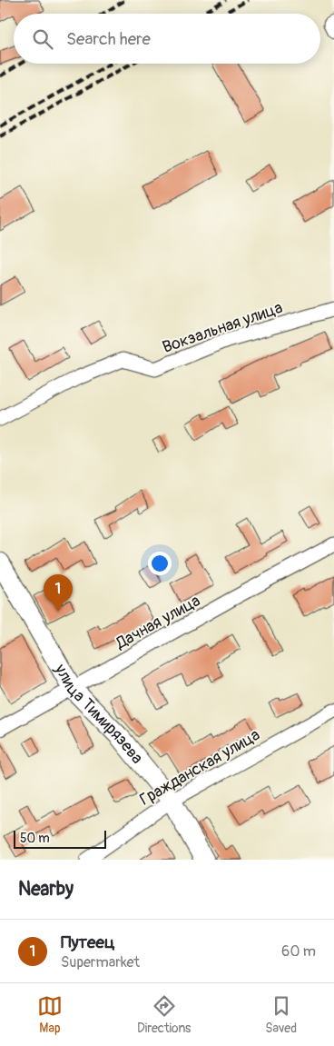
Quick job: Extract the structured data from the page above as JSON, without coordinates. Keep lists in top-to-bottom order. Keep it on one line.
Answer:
{"streets":{"main road":["улица Тимирязева"],"street":["Вокзальная улица","Дачная улица","Гражданская улица"]},"crossings":[["Дачная улица","улица Тимирязева"],["улица Тимирязева","Гражданская улица"]],"scale_bar":"50 m","page":{"search":"Search here","pins":"1","scale":"50 m","heading":"Nearby","list":[{"mark":"1","name":"Путеец","note":"Supermarket","value":"60 m"}],"nav":["Map","Directions","Saved"]}}
